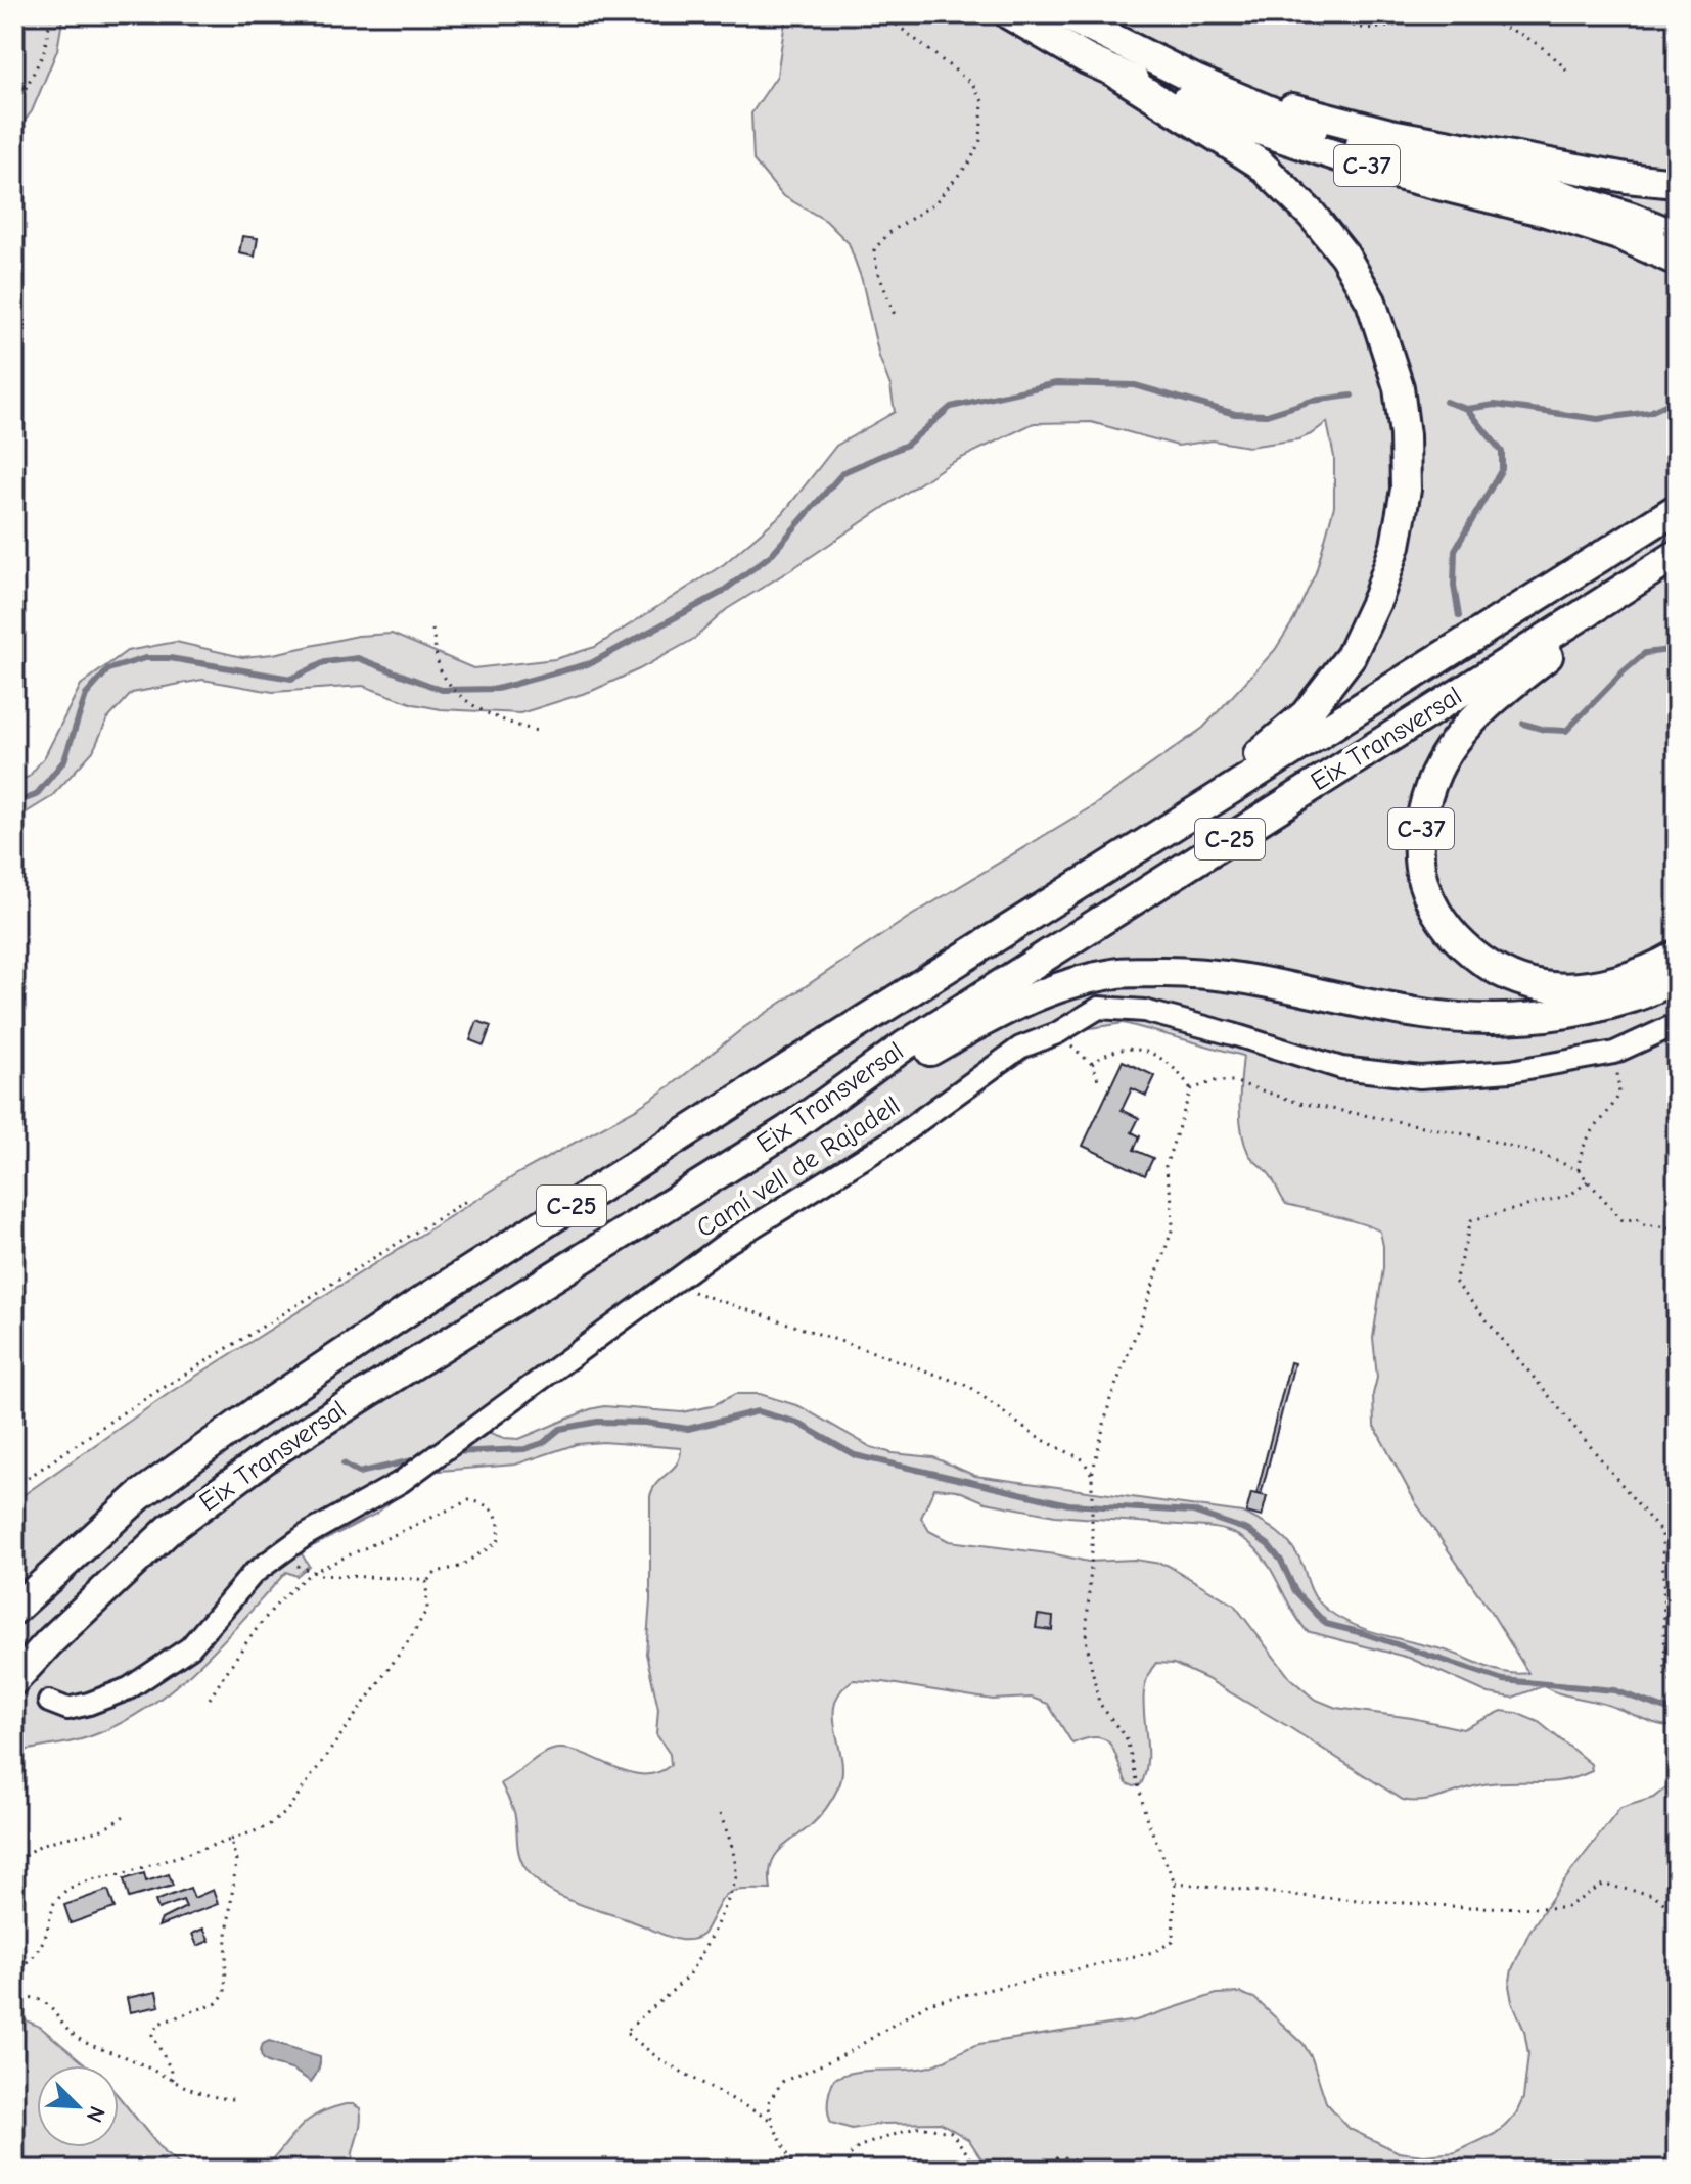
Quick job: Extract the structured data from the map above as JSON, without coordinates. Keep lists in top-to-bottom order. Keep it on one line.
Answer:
{"streets":{"highway":["C-37","Eix Transversal","C-25"],"street":["Camí vell de Rajadell"]},"crossings":[["C-37","Eix Transversal"]],"north":"bottom right"}
